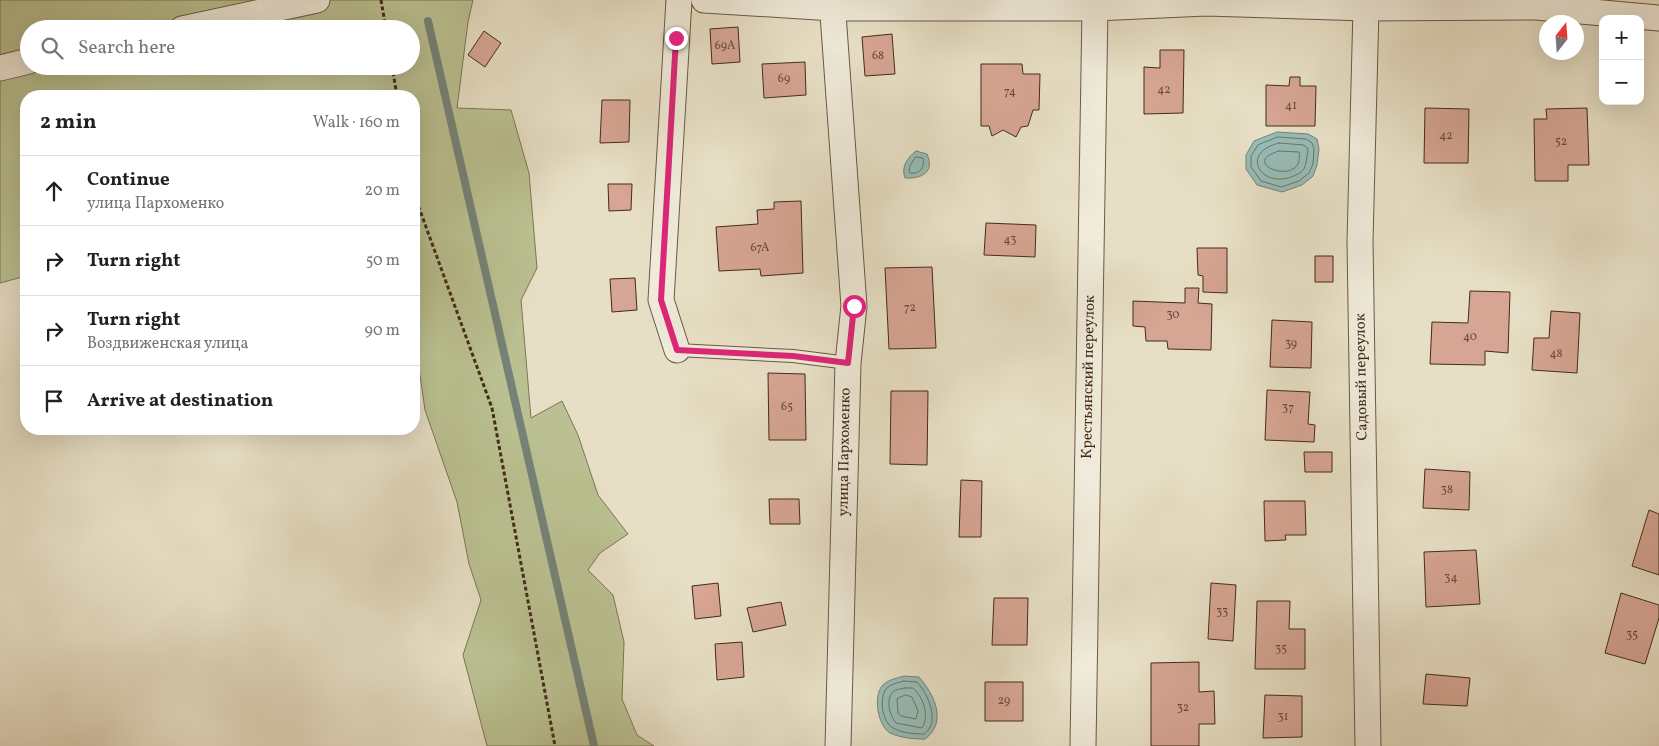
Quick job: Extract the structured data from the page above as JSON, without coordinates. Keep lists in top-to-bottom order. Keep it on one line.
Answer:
{"streets":{"street":["Крестьянский переулок","Садовый переулок","улица Пархоменко"]},"house_numbers":["69А","68","69","42","74","41","42","52","43","67А","72","30","40","39","48","65","37","38","34","33","35","35","29","32","31"],"north":"top","page":{"map_buttons":["+","−"],"search":"Search here","heading":["2 min","Walk · 160 m"],"list":[["Continue","улица Пархоменко","20 m"],["Turn right","50 m"],["Turn right","Воздвиженская улица","90 m"],"Arrive at destination"]}}
